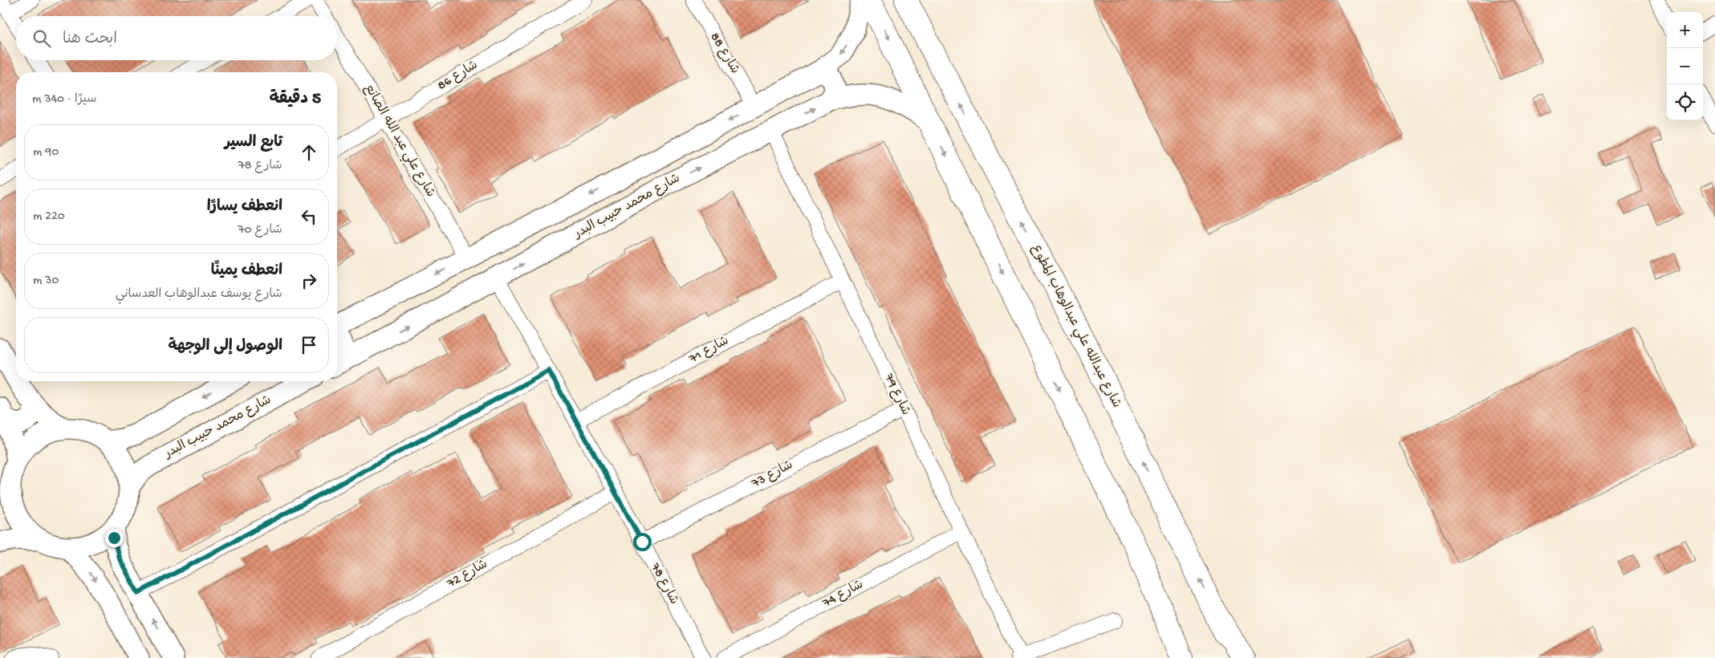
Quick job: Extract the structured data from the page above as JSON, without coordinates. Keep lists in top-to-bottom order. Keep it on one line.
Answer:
{"streets":{"main road":["شارع عبدالله علي عبدالوهاب المطوع"],"street":["شارع 88","شارع 86","شارع علي عبد الله الصانع","شارع محمد حبيب البدر","شارع 71","شارع 79","شارع 73","شارع 72","شارع 78","شارع 74"]},"crossings":[["شارع 86","شارع علي عبد الله الصانع"],["شارع محمد حبيب البدر","شارع 79"],["شارع محمد حبيب البدر","شارع 78"],["شارع 71","شارع 79"],["شارع 71","شارع 78"],["شارع 79","شارع 73"],["شارع 79","شارع 74"],["شارع 73","شارع 78"],["شارع 72","شارع 78"]],"page":{"map_buttons":["+","−"],"search":"ابحث هنا","heading":["5 دقيقة","سيرًا · 340 m"],"list":[["تابع السير","شارع 78","90 m"],["انعطف يسارًا","شارع 70","220 m"],["انعطف يمينًا","شارع يوسف عبدالوهاب العدساني","30 m"],"الوصول إلى الوجهة"]}}
